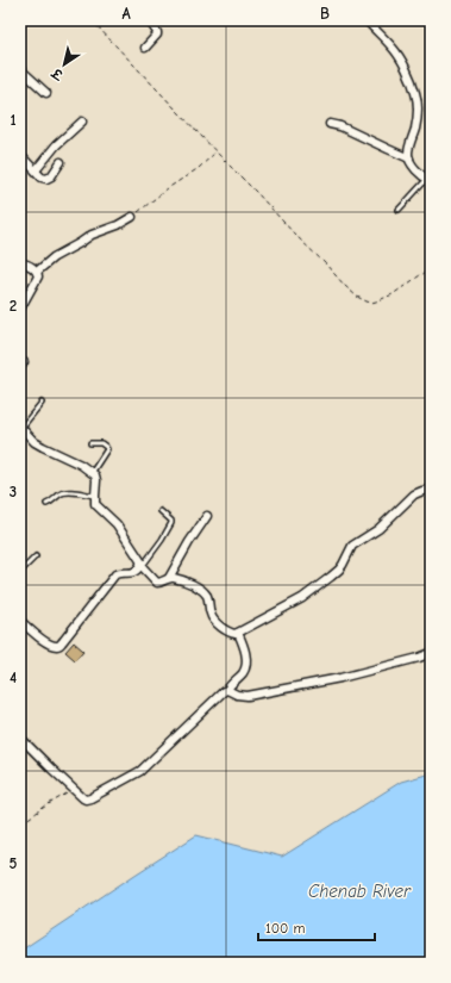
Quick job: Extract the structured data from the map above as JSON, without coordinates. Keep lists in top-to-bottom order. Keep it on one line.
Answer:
{"water":["Chenab River"],"scale_bar":"100 m","north":"bottom left","grid":{"columns":["A","B"],"rows":["1","2","3","4","5"]}}
